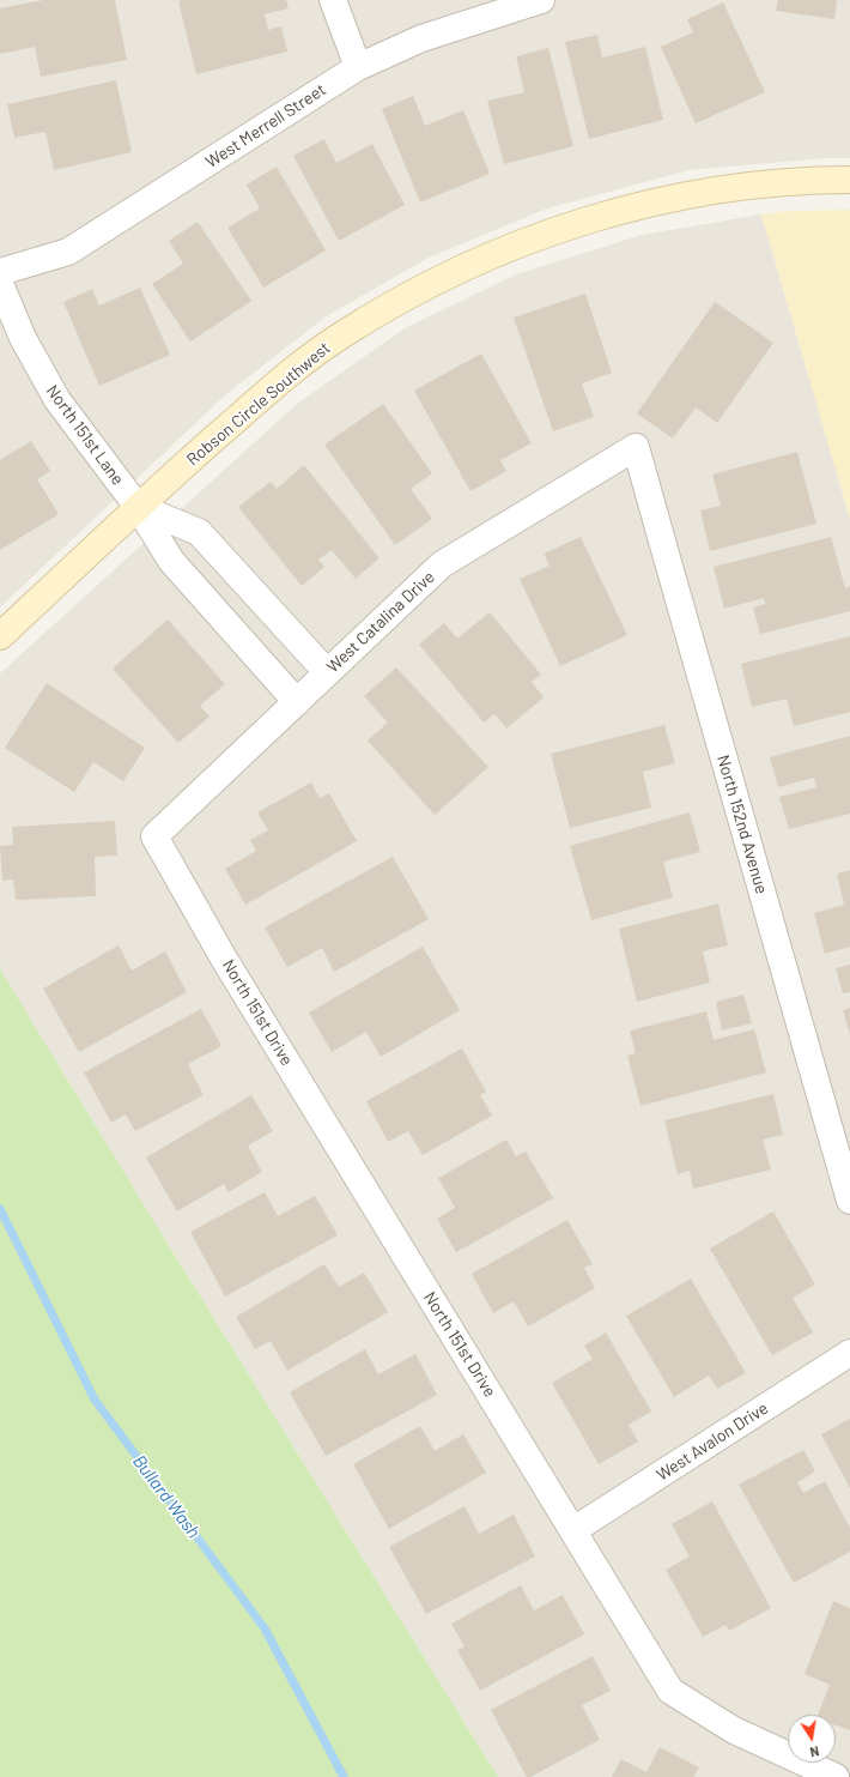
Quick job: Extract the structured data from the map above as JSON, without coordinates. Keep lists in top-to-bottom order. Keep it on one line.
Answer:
{"streets":{"street":["West Merrell Street","Robson Circle Southwest","North 151st Lane","West Catalina Drive","North 152nd Avenue","North 151st Drive","West Avalon Drive"]},"crossings":[["Robson Circle Southwest","North 151st Lane"],["North 151st Lane","West Catalina Drive"],["West Catalina Drive","North 152nd Avenue"],["West Catalina Drive","North 151st Drive"],["North 151st Drive","West Avalon Drive"]],"water":["Bullard Wash"],"north":"bottom"}
